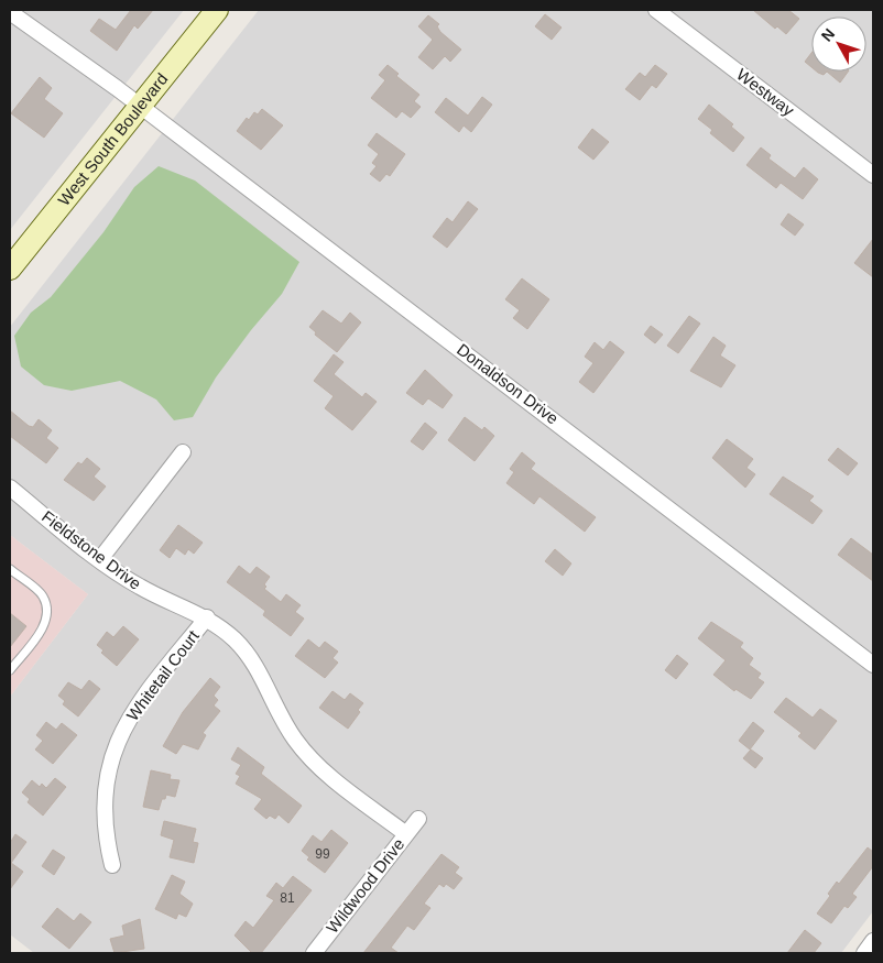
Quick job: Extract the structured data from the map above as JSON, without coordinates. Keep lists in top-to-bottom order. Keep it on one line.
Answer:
{"streets":{"street":["Westway","West South Boulevard","Donaldson Drive","Fieldstone Drive","Whitetail Court","Wildwood Drive"]},"crossings":[["West South Boulevard","Donaldson Drive"],["Fieldstone Drive","Whitetail Court"],["Fieldstone Drive","Wildwood Drive"]],"house_numbers":["99","81"],"north":"top left"}
